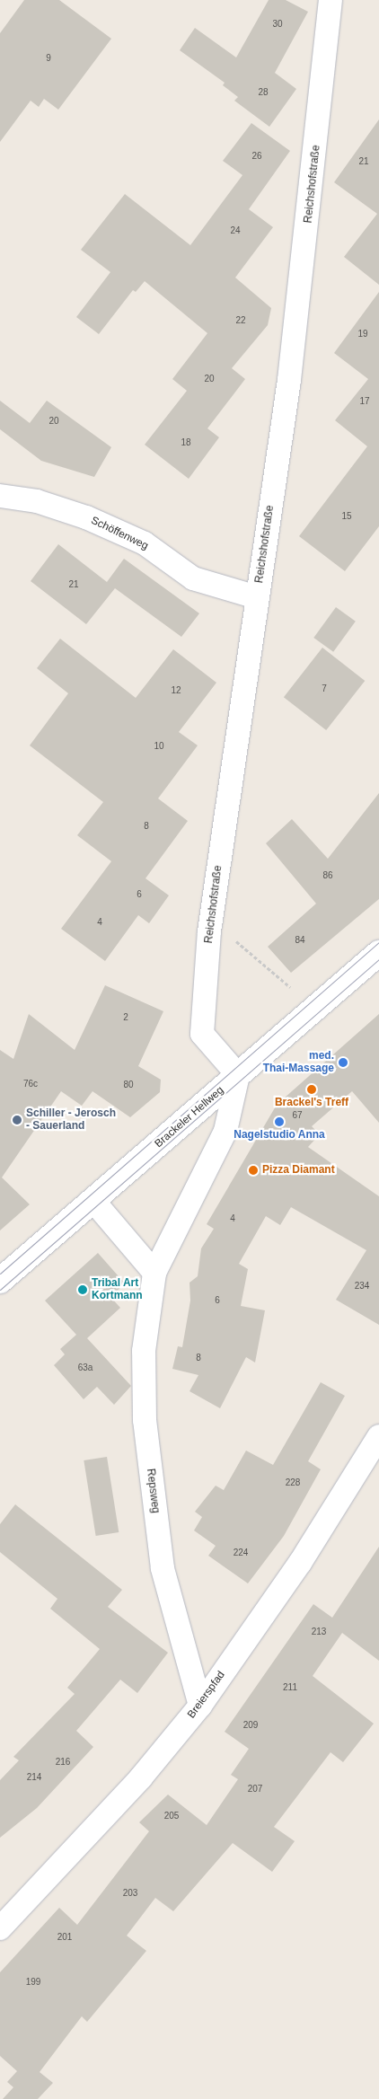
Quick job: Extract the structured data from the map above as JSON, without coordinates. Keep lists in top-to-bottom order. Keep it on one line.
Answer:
{"streets":{"main road":["Brackeler Hellweg"],"street":["Reichshofstraße","Schöffenweg","Repsweg","Breierspfad"]},"crossings":[["Reichshofstraße","Schöffenweg"],["Reichshofstraße","Brackeler Hellweg"],["Reichshofstraße","Repsweg"],["Brackeler Hellweg","Repsweg"],["Repsweg","Breierspfad"]],"places":["med. Thai-Massage","Brackel's Treff","Schiller - Jerosch - Sauerland","Nagelstudio Anna","Pizza Diamant","Tribal Art Kortmann"],"house_numbers":["30","9","28","26","21","24","22","19","20","17","20","18","15","21","7","12","10","8","86","6","4","84","2","76c","80","67","4","234","6","8","63a","228","224","213","211","209","216","214","207","205","203","201","199"]}
